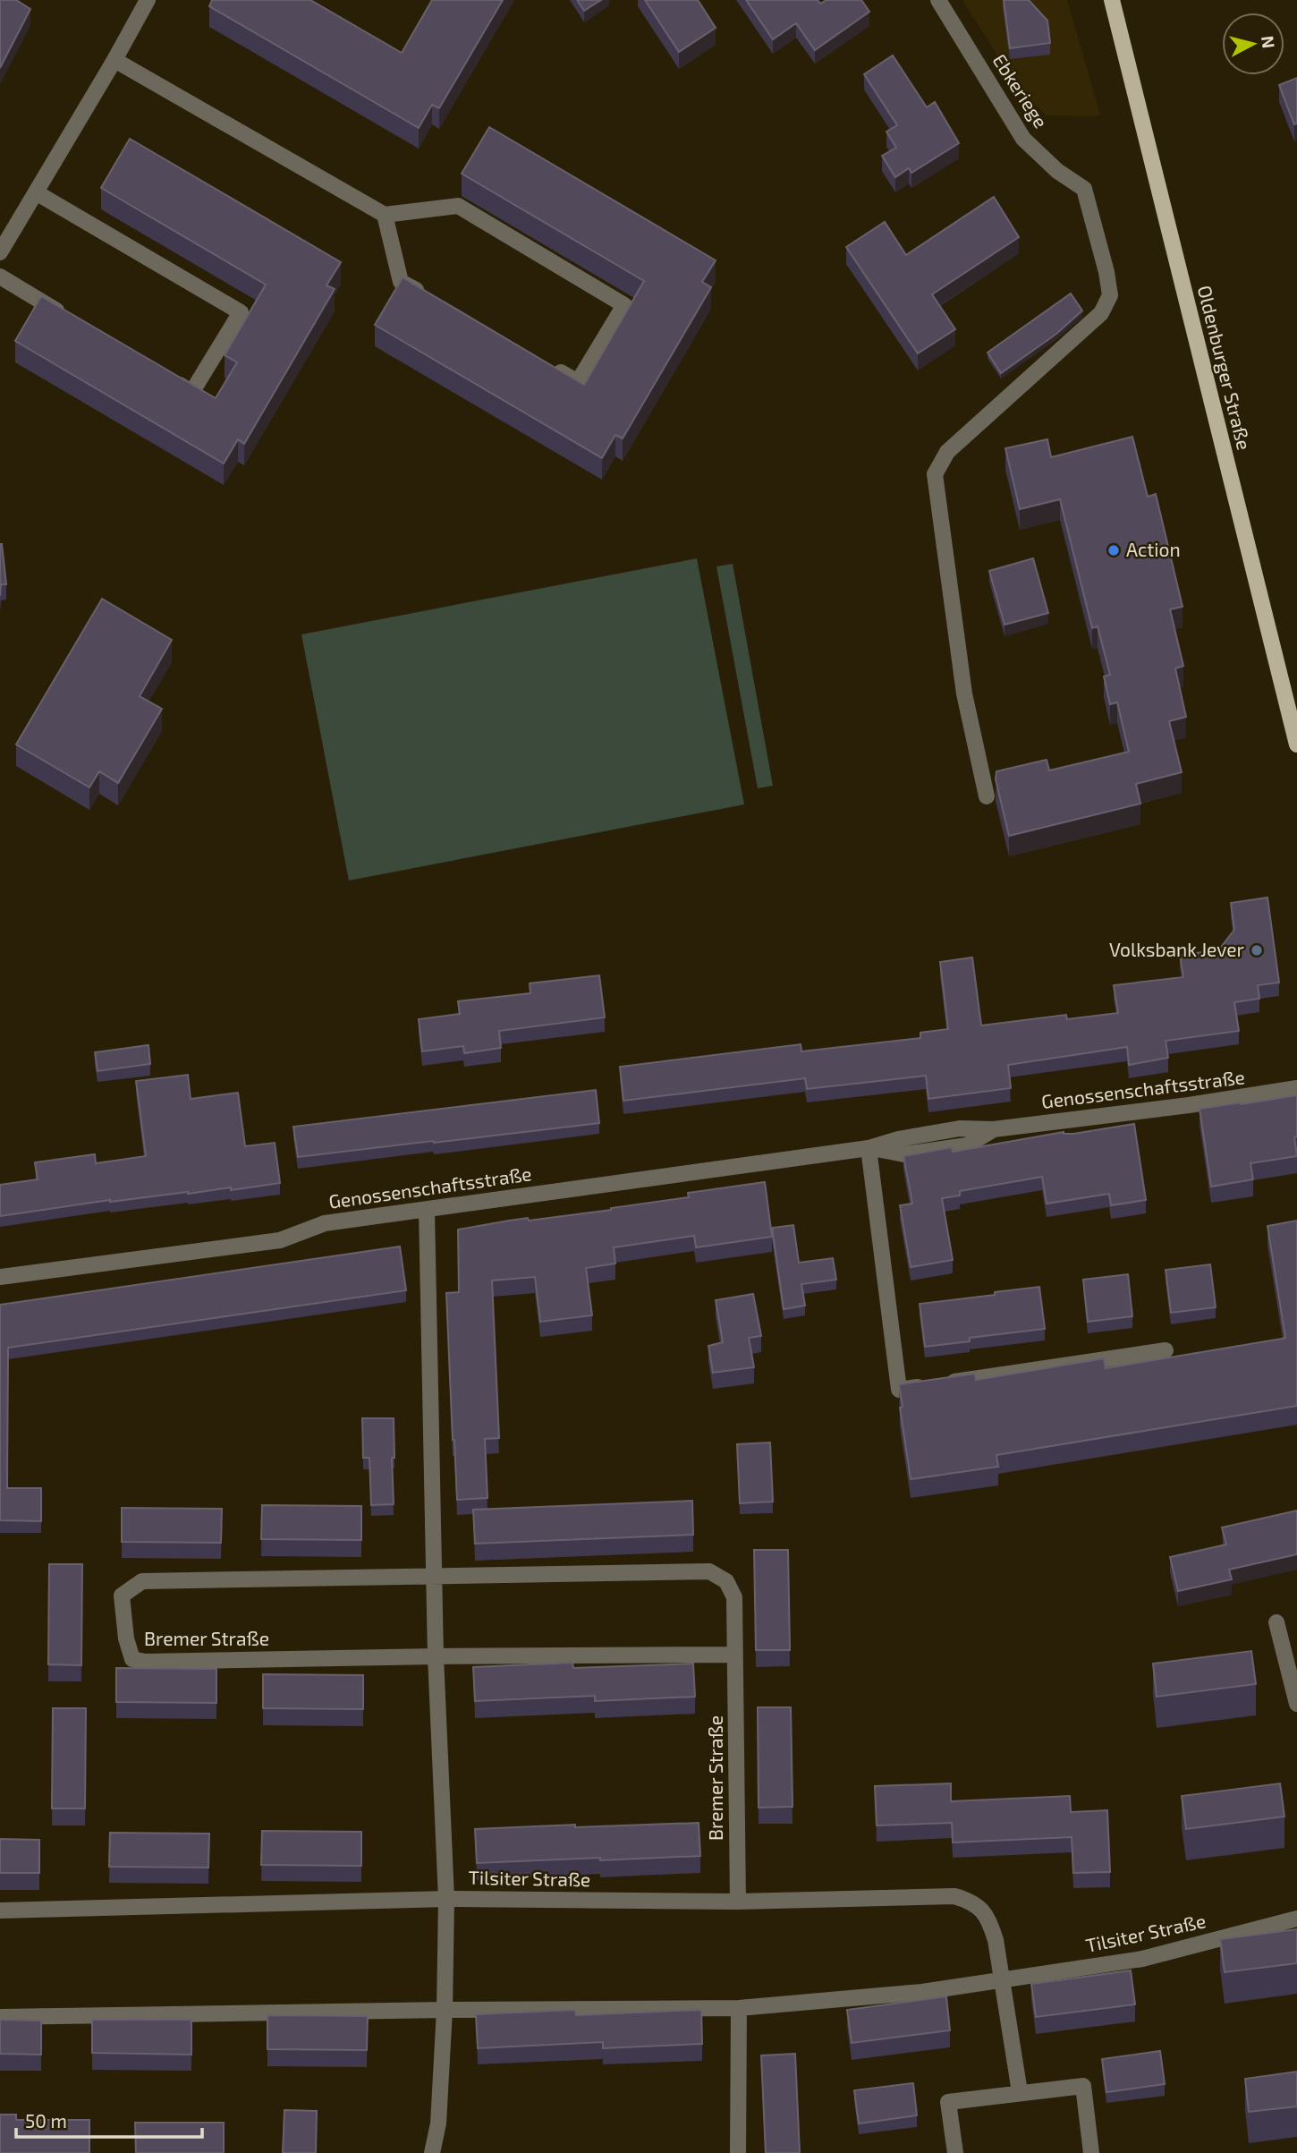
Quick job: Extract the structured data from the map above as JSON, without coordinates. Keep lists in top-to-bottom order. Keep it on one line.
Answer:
{"streets":{"main road":["Oldenburger Straße"],"street":["Ebkeriege","Genossenschaftsstraße","Bremer Straße","Tilsiter Straße"]},"crossings":[["Bremer Straße","Tilsiter Straße"]],"places":["Action","Volksbank Jever"],"scale_bar":"50 m","north":"right"}
